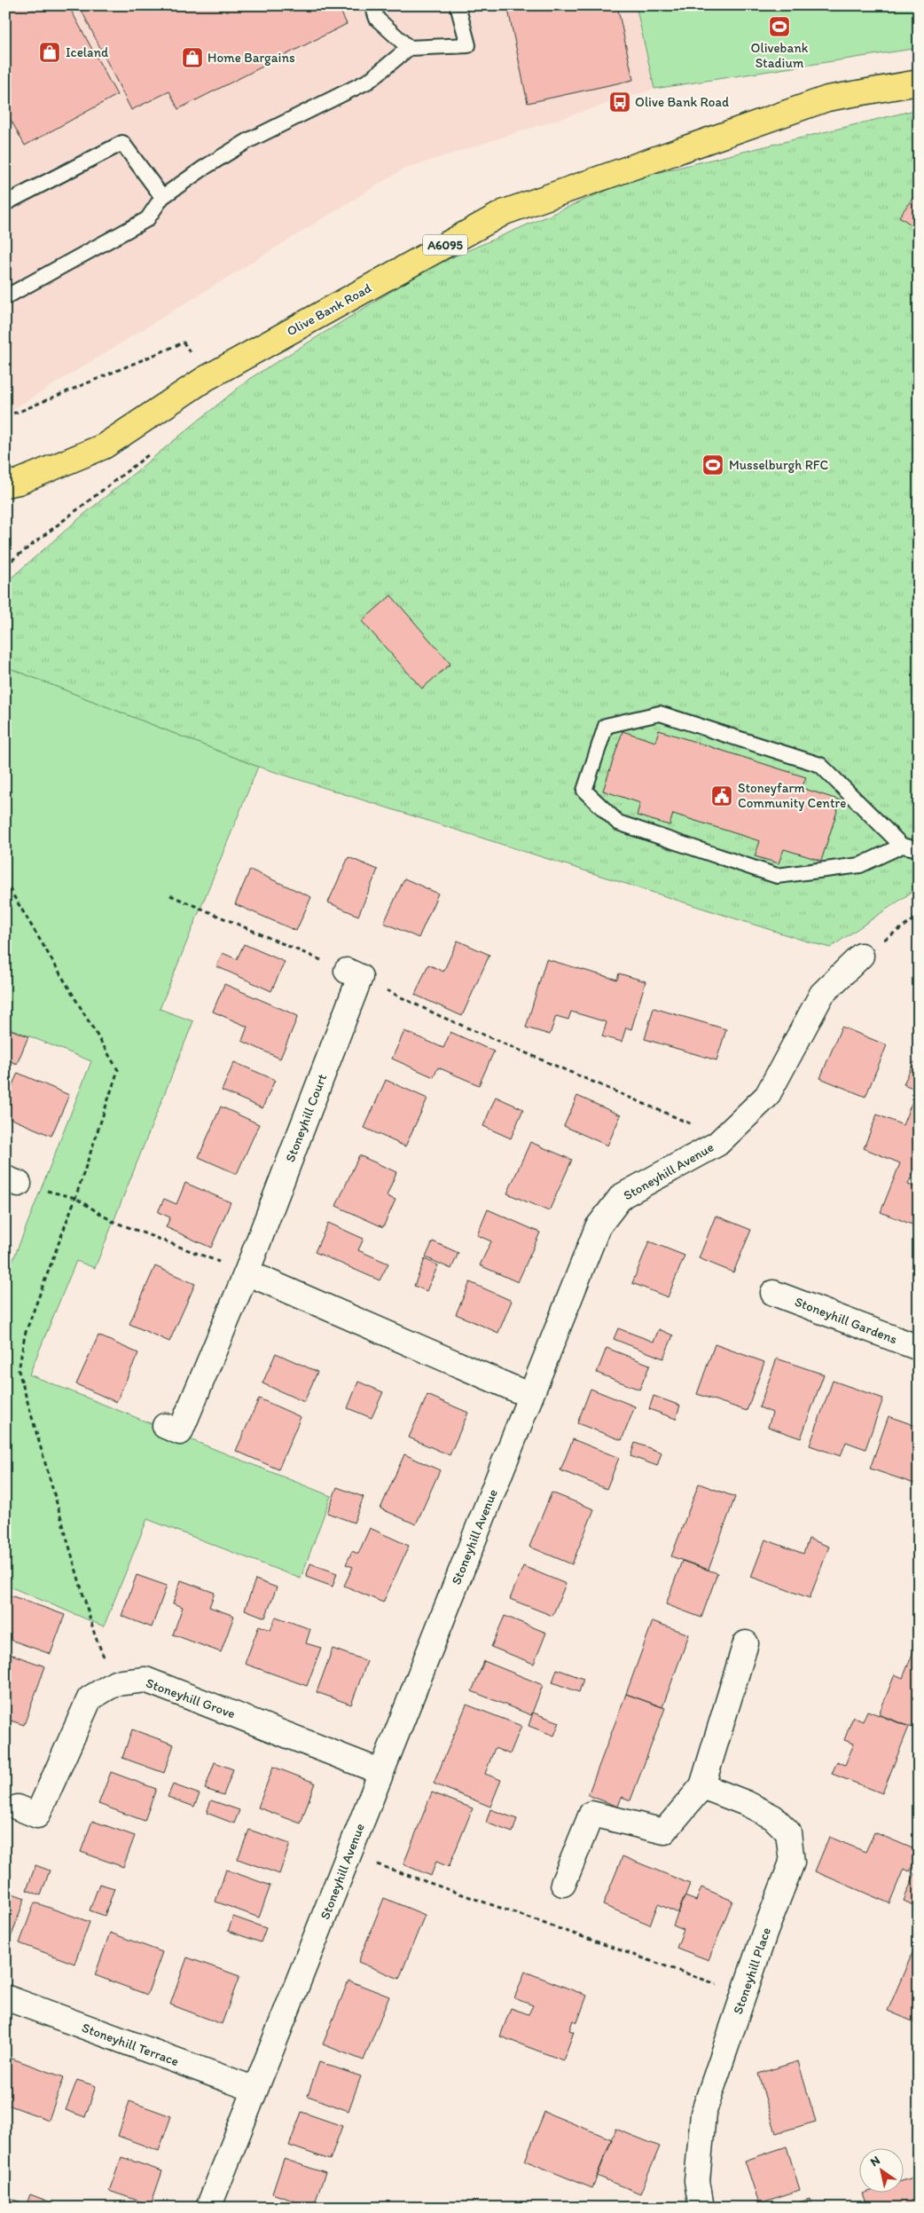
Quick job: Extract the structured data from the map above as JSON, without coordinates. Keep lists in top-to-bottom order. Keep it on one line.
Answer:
{"streets":{"main road":["A6095","Olive Bank Road"],"street":["Stoneyhill Court","Stoneyhill Avenue","Stoneyhill Gardens","Stoneyhill Grove","Stoneyhill Place","Stoneyhill Terrace"]},"crossings":[["Stoneyhill Avenue","Stoneyhill Grove"],["Stoneyhill Avenue","Stoneyhill Terrace"]],"places":{"sports":["Olivebank Stadium","Musselburgh RFC"],"shop":["Iceland","Home Bargains"],"bus stop":["Olive Bank Road"],"public building":["Stoneyfarm Community Centre"]},"north":"top left"}
